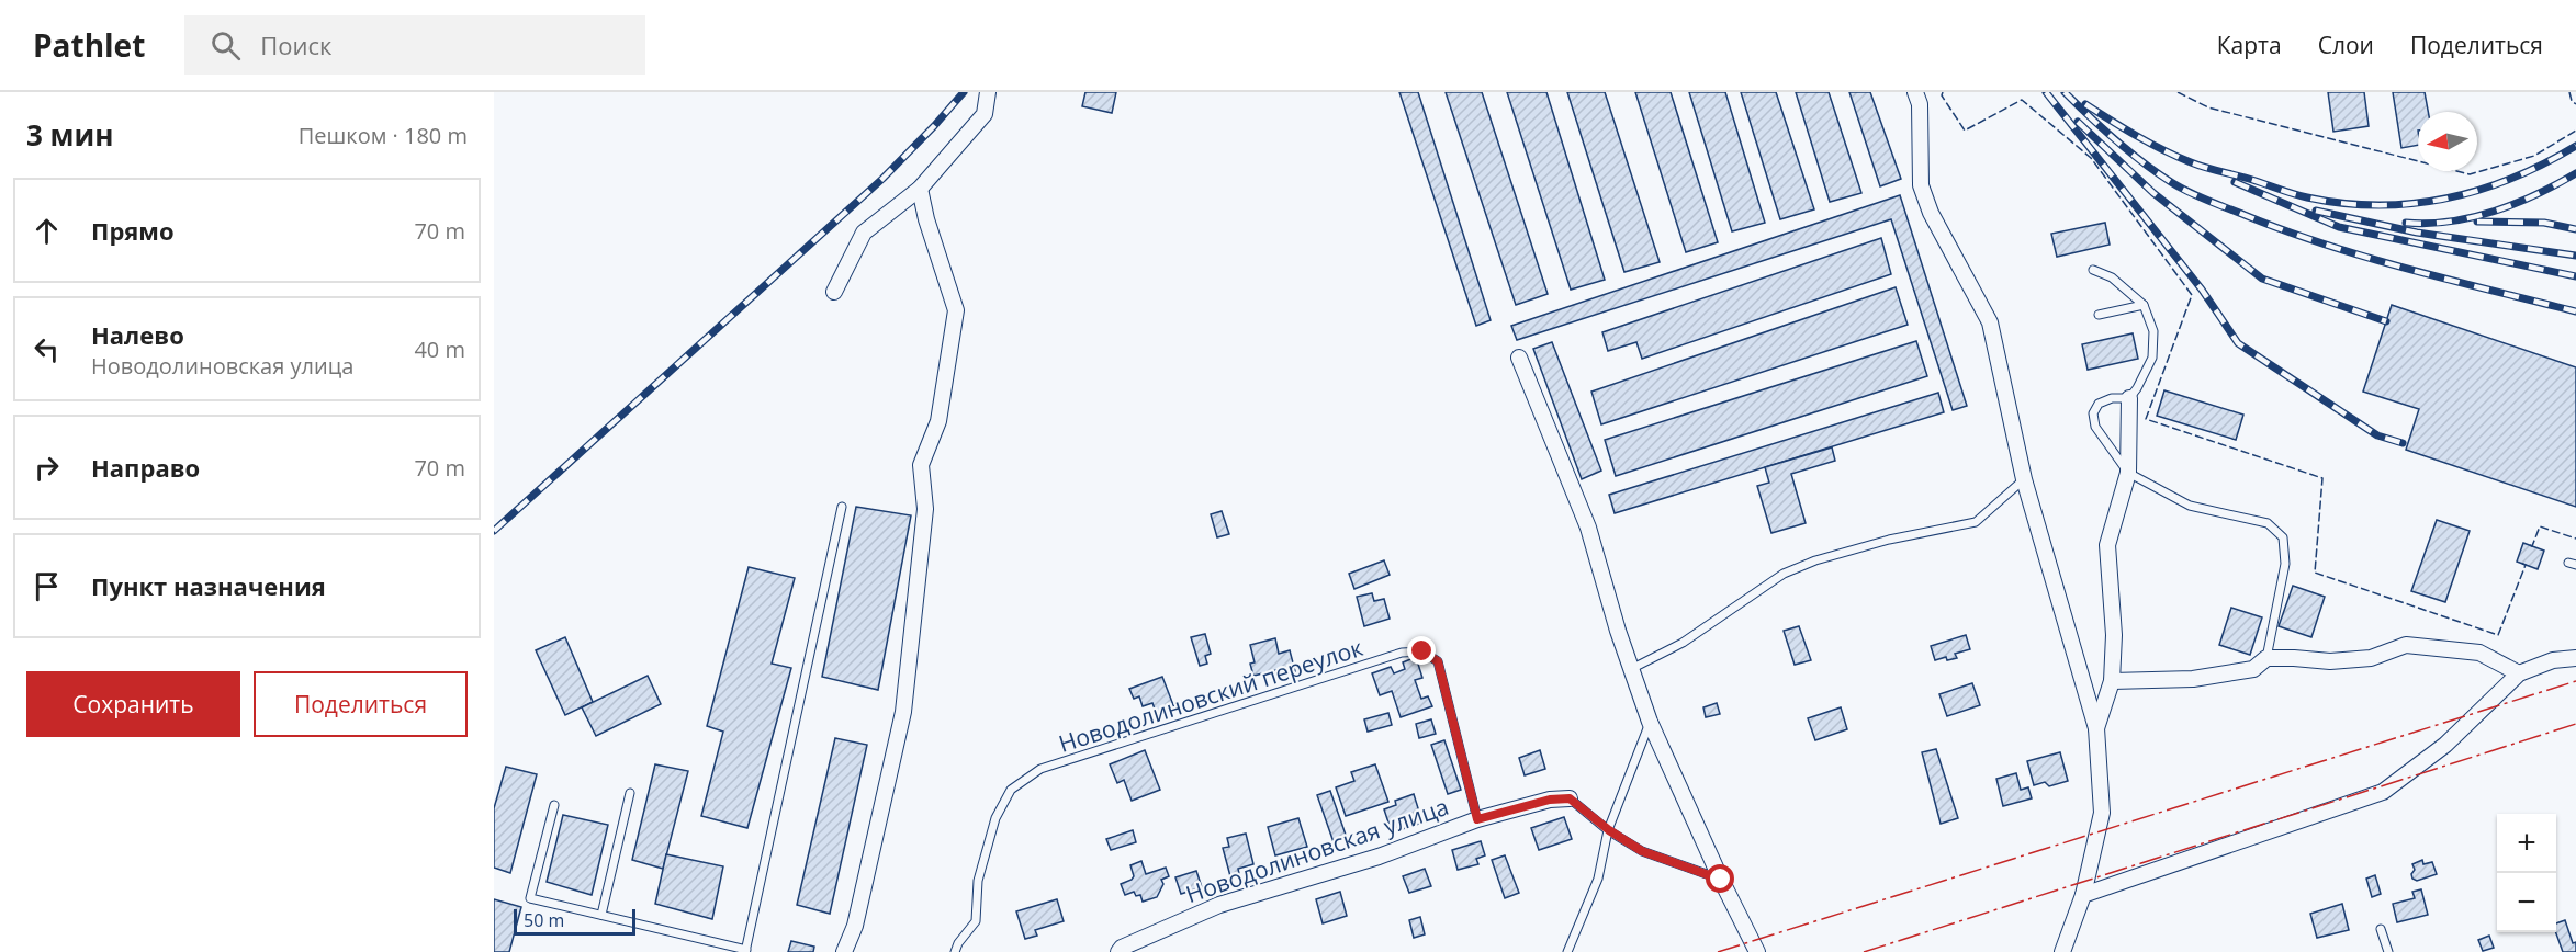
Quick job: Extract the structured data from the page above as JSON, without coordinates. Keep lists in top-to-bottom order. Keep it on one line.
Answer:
{"streets":{"street":["Новодолиновская улица"],"lane":["Новодолиновский переулок"]},"crossings":[["Новодолиновский переулок","Новодолиновская улица"]],"scale_bar":"50 m","north":"left","page":{"header":"Pathlet","search":"Поиск","nav":["Карта","Слои","Поделиться"],"heading":["3 мин","Пешком · 180 m"],"list":[["Прямо","70 m"],["Налево","Новодолиновская улица","40 m"],["Направо","70 m"],"Пункт назначения"],"buttons":["Сохранить","Поделиться"],"map_buttons":["+","−"],"scale":"50 m"}}
